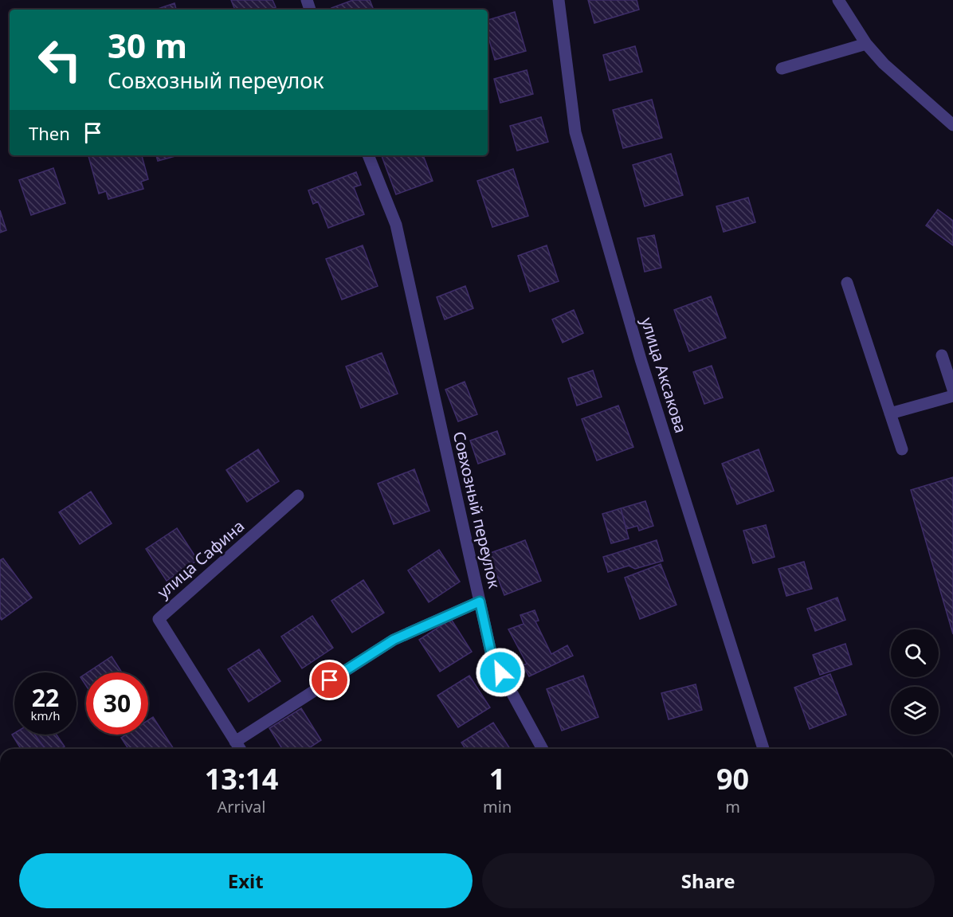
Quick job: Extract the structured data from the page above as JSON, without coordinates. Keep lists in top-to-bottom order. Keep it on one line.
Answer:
{"streets":{"street":["улица Аксакова","Совхозный переулок","улица Сафина"]},"crossings":[["Совхозный переулок","улица Сафина"]],"page":{"turn":["30 m","Совхозный переулок"],"then":"Then","speed":"22 km/h","limit":"30","eta":["13:14","Arrival","1","min","90","m"],"buttons":["Exit","Share"]}}
